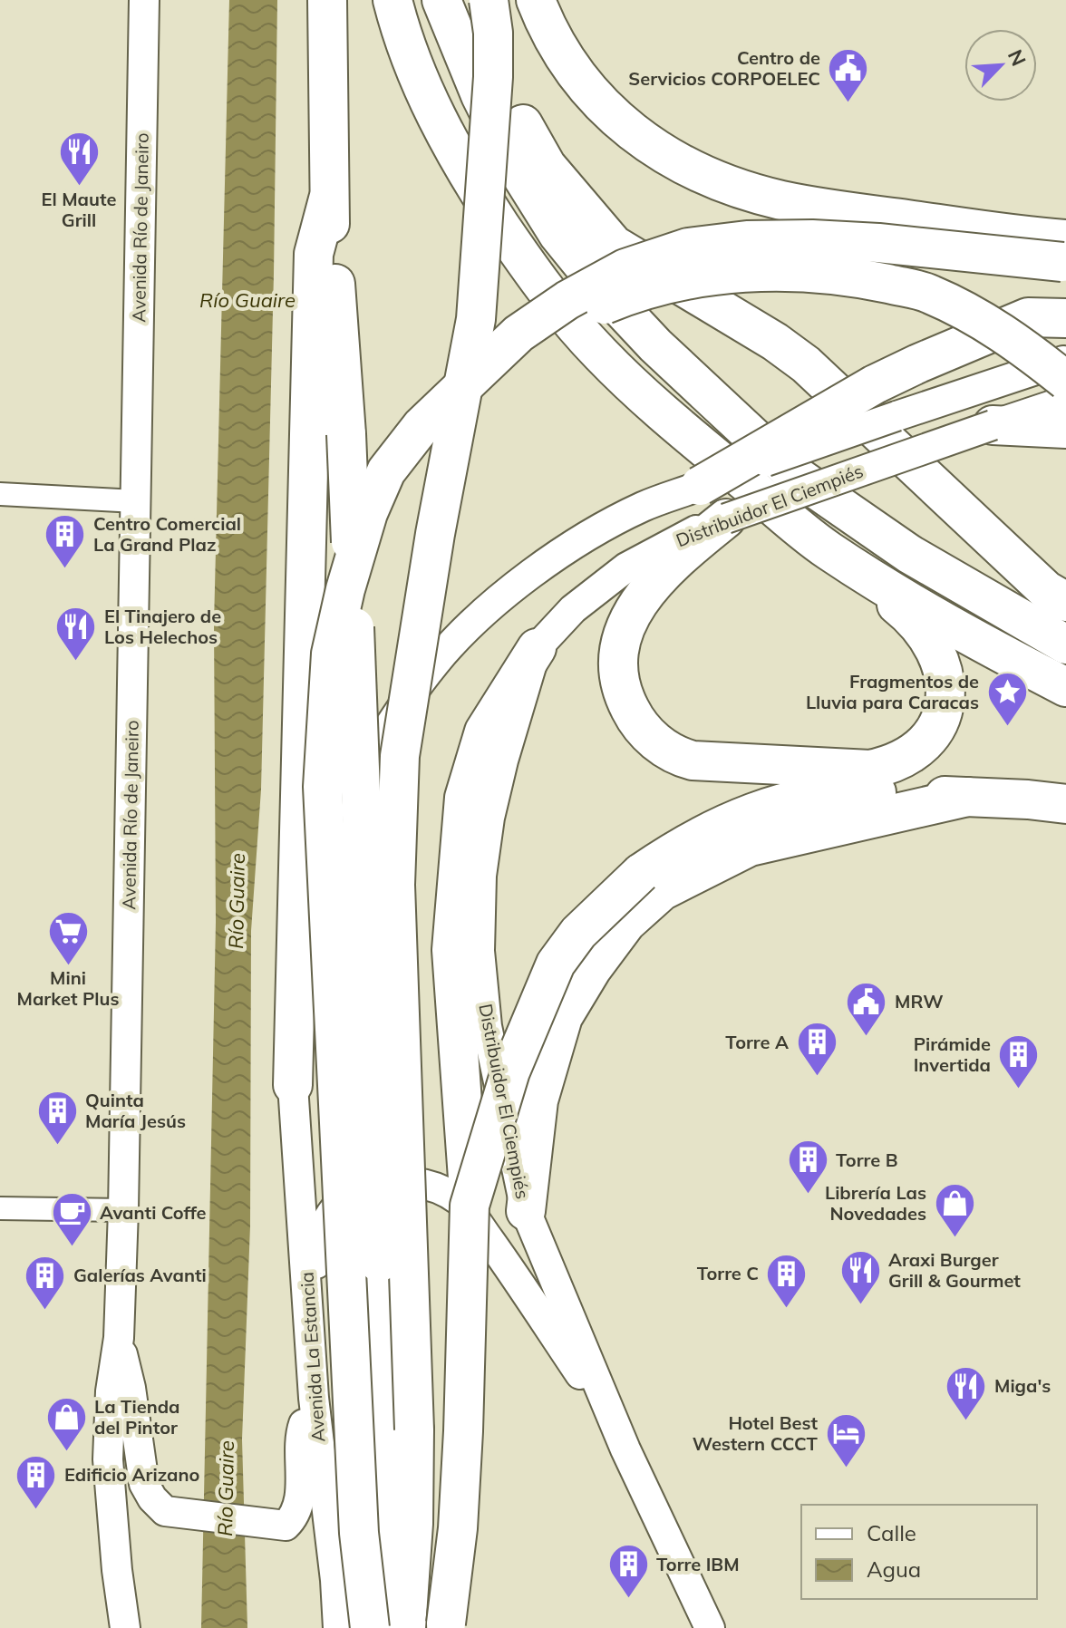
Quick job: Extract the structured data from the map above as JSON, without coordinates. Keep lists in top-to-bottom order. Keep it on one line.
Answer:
{"streets":{"street":["Avenida Río de Janeiro","Distribuidor El Ciempiés","Avenida La Estancia"]},"water":["Río Guaire"],"places":{"public building":["Centro de Servicios CORPOELEC","MRW"],"restaurant":["El Maute Grill","El Tinajero de Los Helechos","Araxi Burger Grill & Gourmet","Miga's"],"building":["Centro Comercial La Grand Plaz","Torre A","Pirámide Invertida","Quinta María Jesús","Torre B","Torre C","Galerías Avanti","Edificio Arizano","Torre IBM"],"place":["Fragmentos de Lluvia para Caracas"],"supermarket":["Mini Market Plus"],"shop":["Librería Las Novedades","La Tienda del Pintor"],"cafe":["Avanti Coffe"],"hotel":["Hotel Best Western CCCT"]},"legend":["Calle","Agua"],"north":"top right"}
